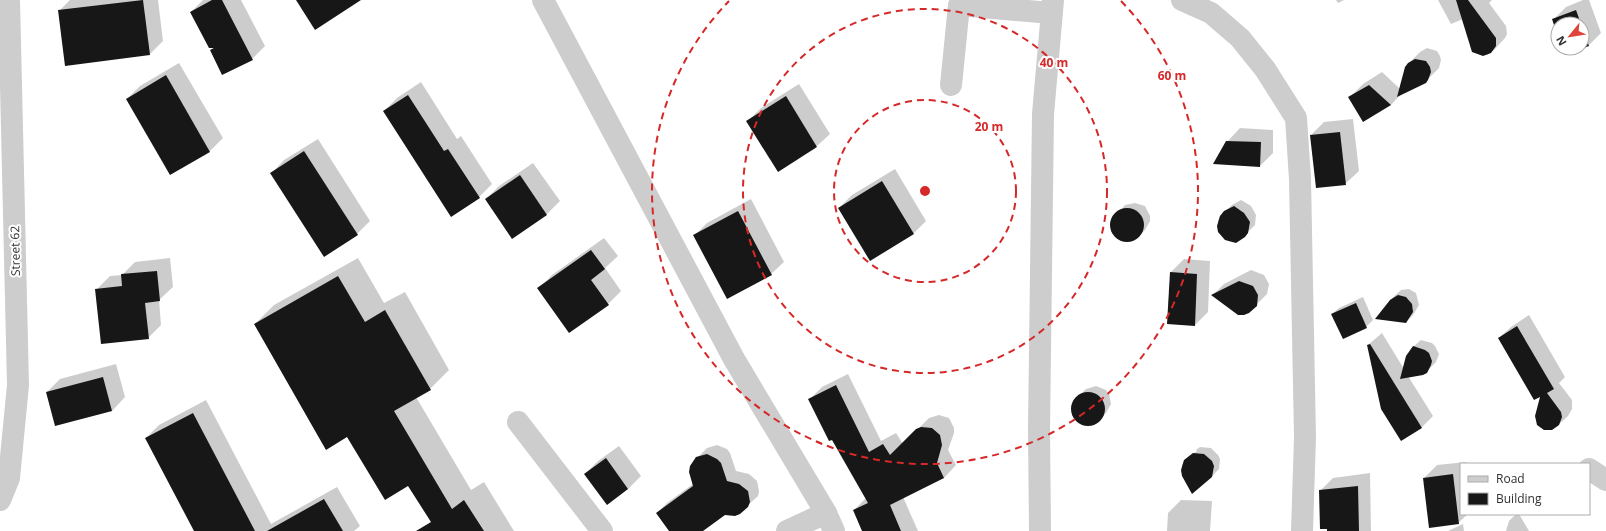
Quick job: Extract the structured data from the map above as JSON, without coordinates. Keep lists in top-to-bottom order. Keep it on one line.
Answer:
{"streets":{"street":["Street 62"]},"legend":["Road","Building"],"north":"bottom left","rings":["40 m","60 m","20 m"]}
